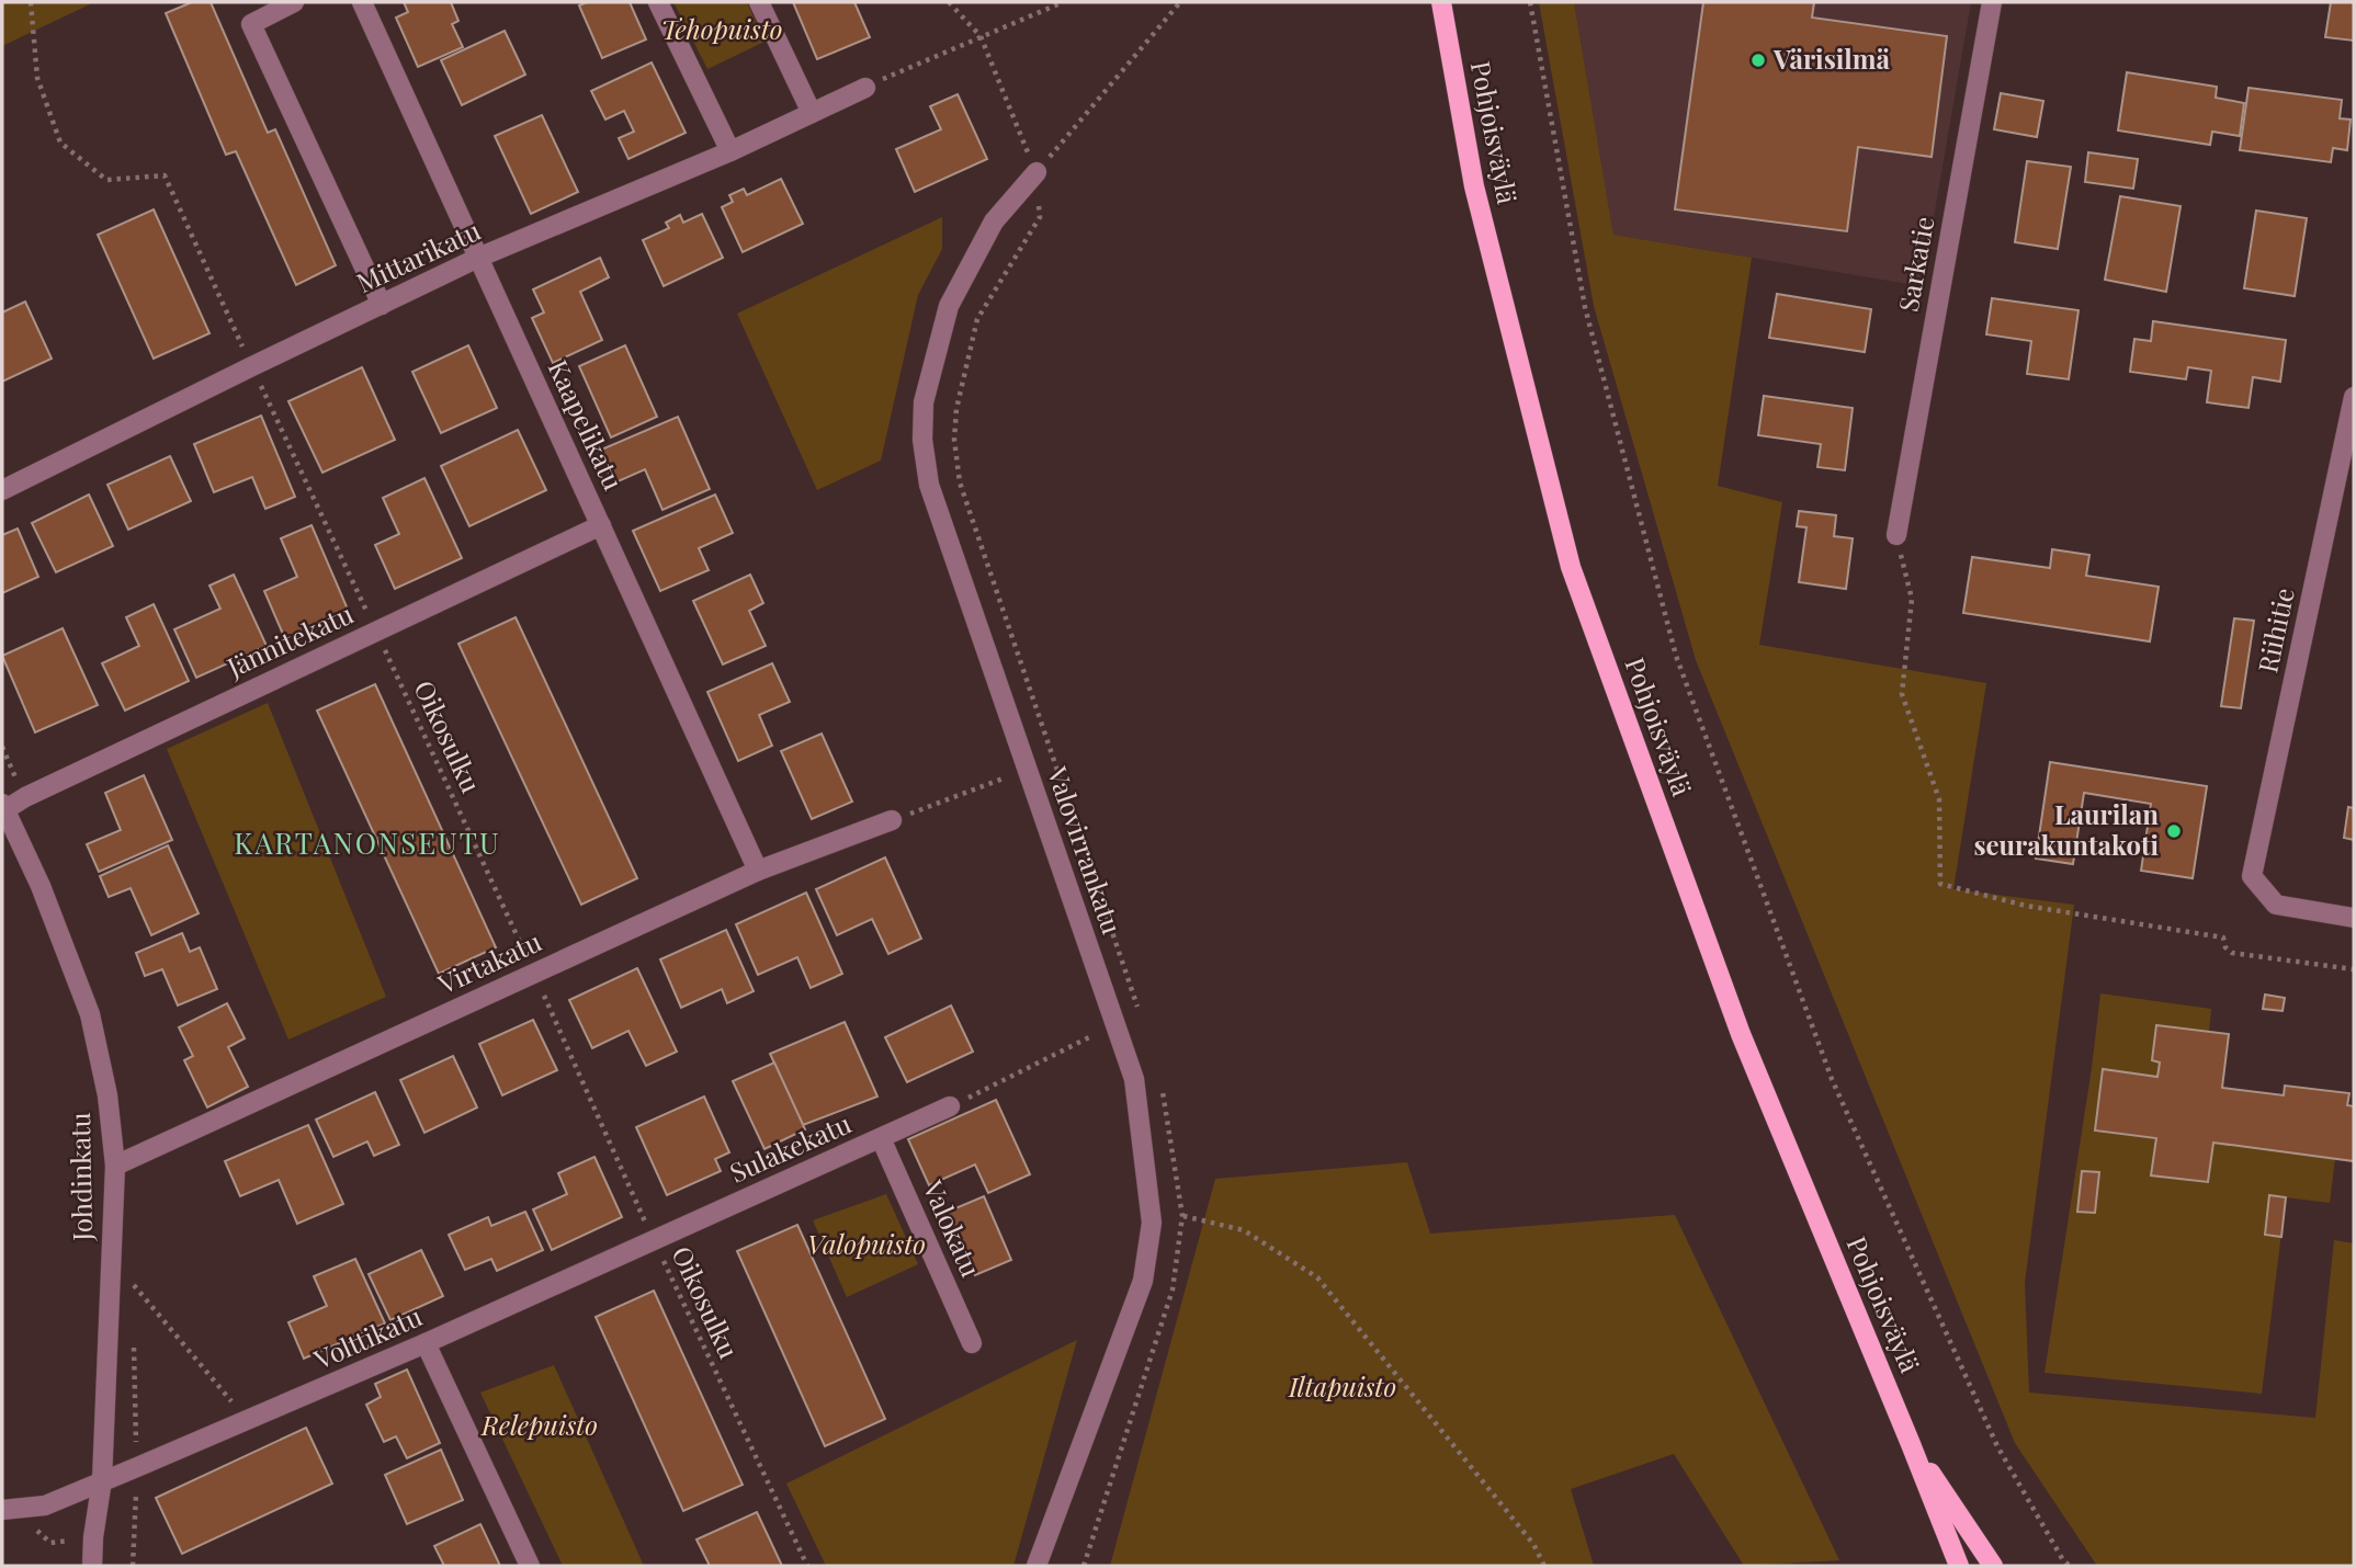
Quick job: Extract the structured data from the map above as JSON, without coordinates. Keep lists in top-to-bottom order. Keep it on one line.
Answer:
{"streets":{"main road":["Pohjoisväylä"],"street":["Mittarikatu","Sarkatie","Kaapelikatu","Riihitie","Jännitekatu","Valovirrankatu","Virtakatu","Sulakekatu","Johdinkatu","Valokatu","Volttikatu"],"path":["Oikosulku"]},"crossings":[["Mittarikatu","Kaapelikatu"],["Mittarikatu","Oikosulku"],["Kaapelikatu","Jännitekatu"],["Kaapelikatu","Virtakatu"],["Jännitekatu","Oikosulku"],["Jännitekatu","Johdinkatu"],["Oikosulku","Virtakatu"],["Oikosulku","Sulakekatu"],["Oikosulku","Volttikatu"],["Virtakatu","Johdinkatu"],["Sulakekatu","Valokatu"],["Sulakekatu","Volttikatu"],["Johdinkatu","Volttikatu"]],"districts":["KARTANONSEUTU"],"parks":["Tehopuisto","Valopuisto","Iltapuisto","Relepuisto"],"places":["Värisilmä","Laurilan seurakuntakoti"]}
